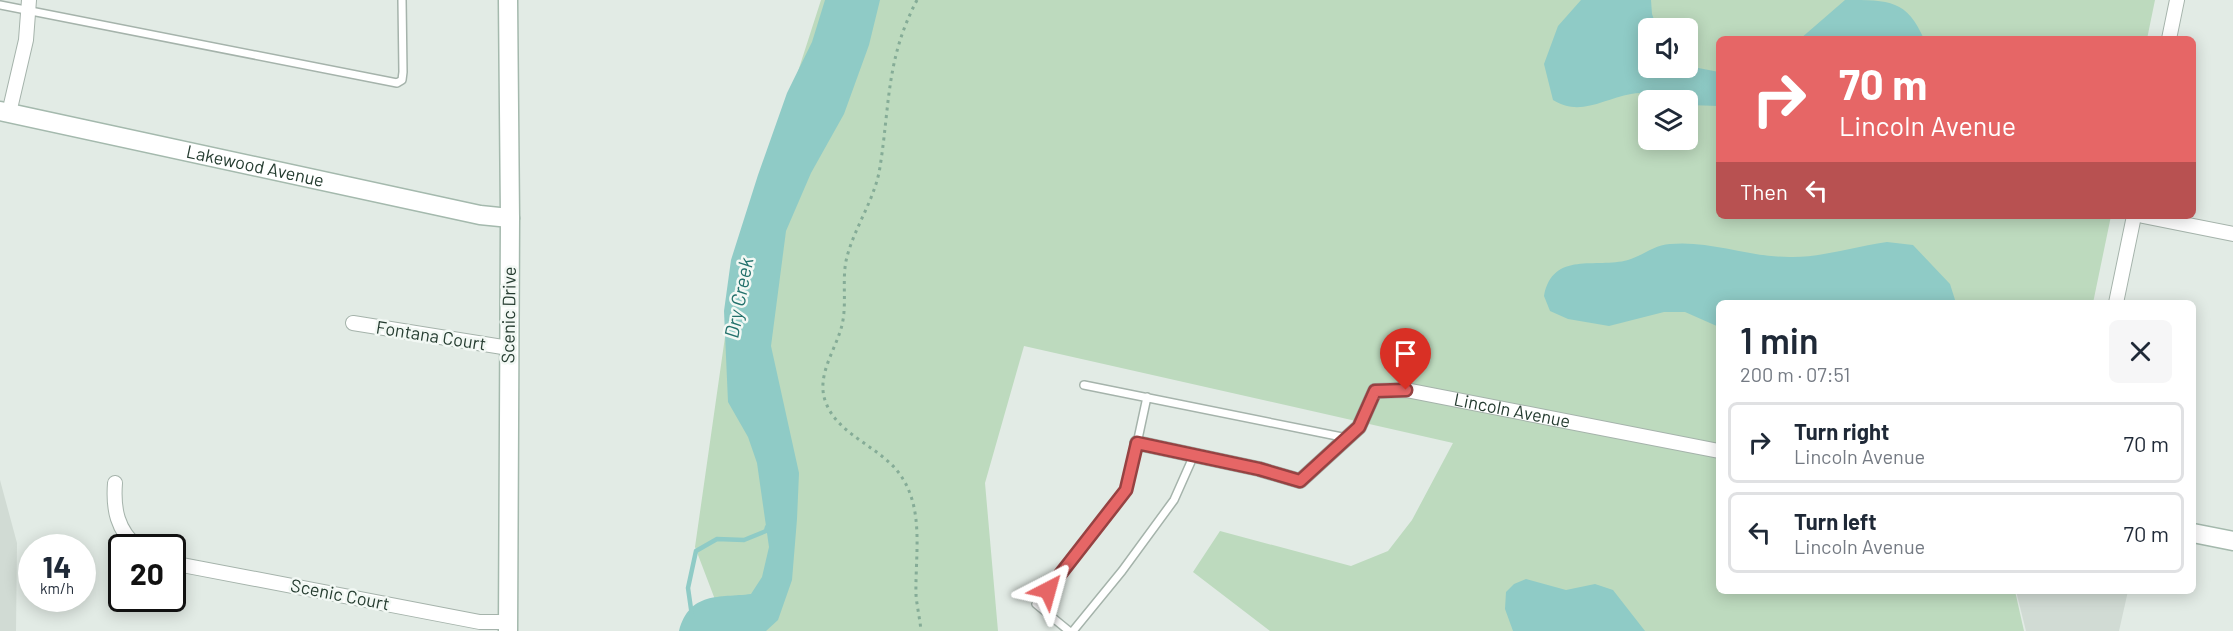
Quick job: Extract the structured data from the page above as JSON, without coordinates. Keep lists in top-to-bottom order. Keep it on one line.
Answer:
{"streets":{"main road":["Lakewood Avenue","Scenic Drive"],"street":["Fontana Court","Lincoln Avenue","Scenic Court"]},"crossings":[["Lakewood Avenue","Scenic Drive"],["Scenic Drive","Fontana Court"],["Scenic Drive","Scenic Court"]],"water":["Dry Creek"],"page":{"turn":["70 m","Lincoln Avenue"],"then":"Then","heading":["1 min","200 m · 07:51"],"list":[{"name":"Turn right","note":"Lincoln Avenue","value":"70 m"},{"name":"Turn left","note":"Lincoln Avenue","value":"70 m"}],"speed":"14 km/h","limit":"20"}}
